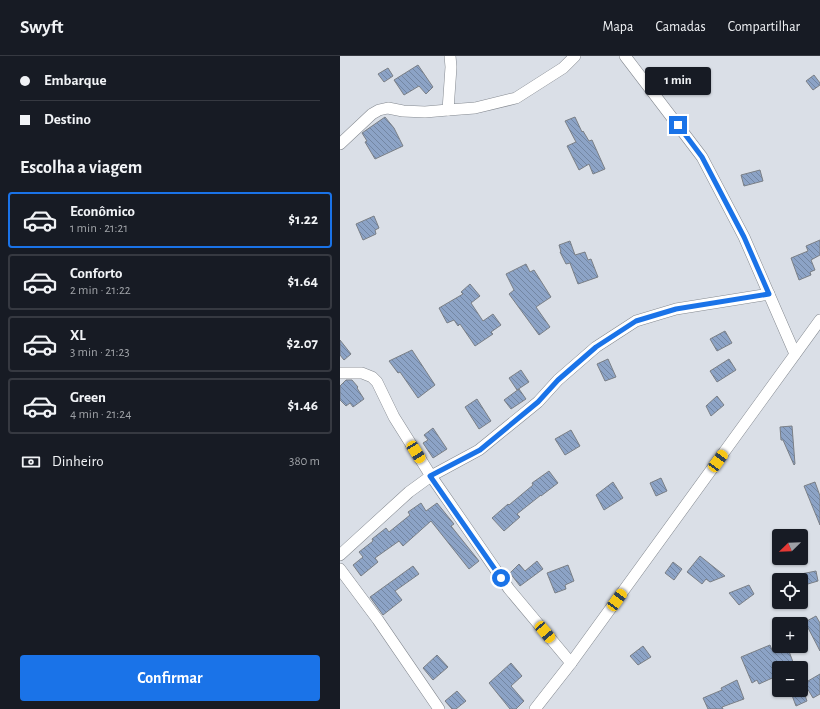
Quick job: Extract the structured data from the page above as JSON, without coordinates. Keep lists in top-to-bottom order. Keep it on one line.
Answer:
{"north":"bottom left","page":{"header":"Swyft","nav":["Mapa","Camadas","Compartilhar"],"banner":["Embarque","Destino"],"bubble":"1 min","heading":"Escolha a viagem","list":[{"name":"Econômico","note":"1 min · 21:21","value":"$1.22"},{"name":"Conforto","note":"2 min · 21:22","value":"$1.64"},{"name":"XL","note":"3 min · 21:23","value":"$2.07"},{"name":"Green","note":"4 min · 21:24","value":"$1.46"}],"pay":["Dinheiro","380 m"],"map_buttons":["+","−"],"buttons":"Confirmar"}}
